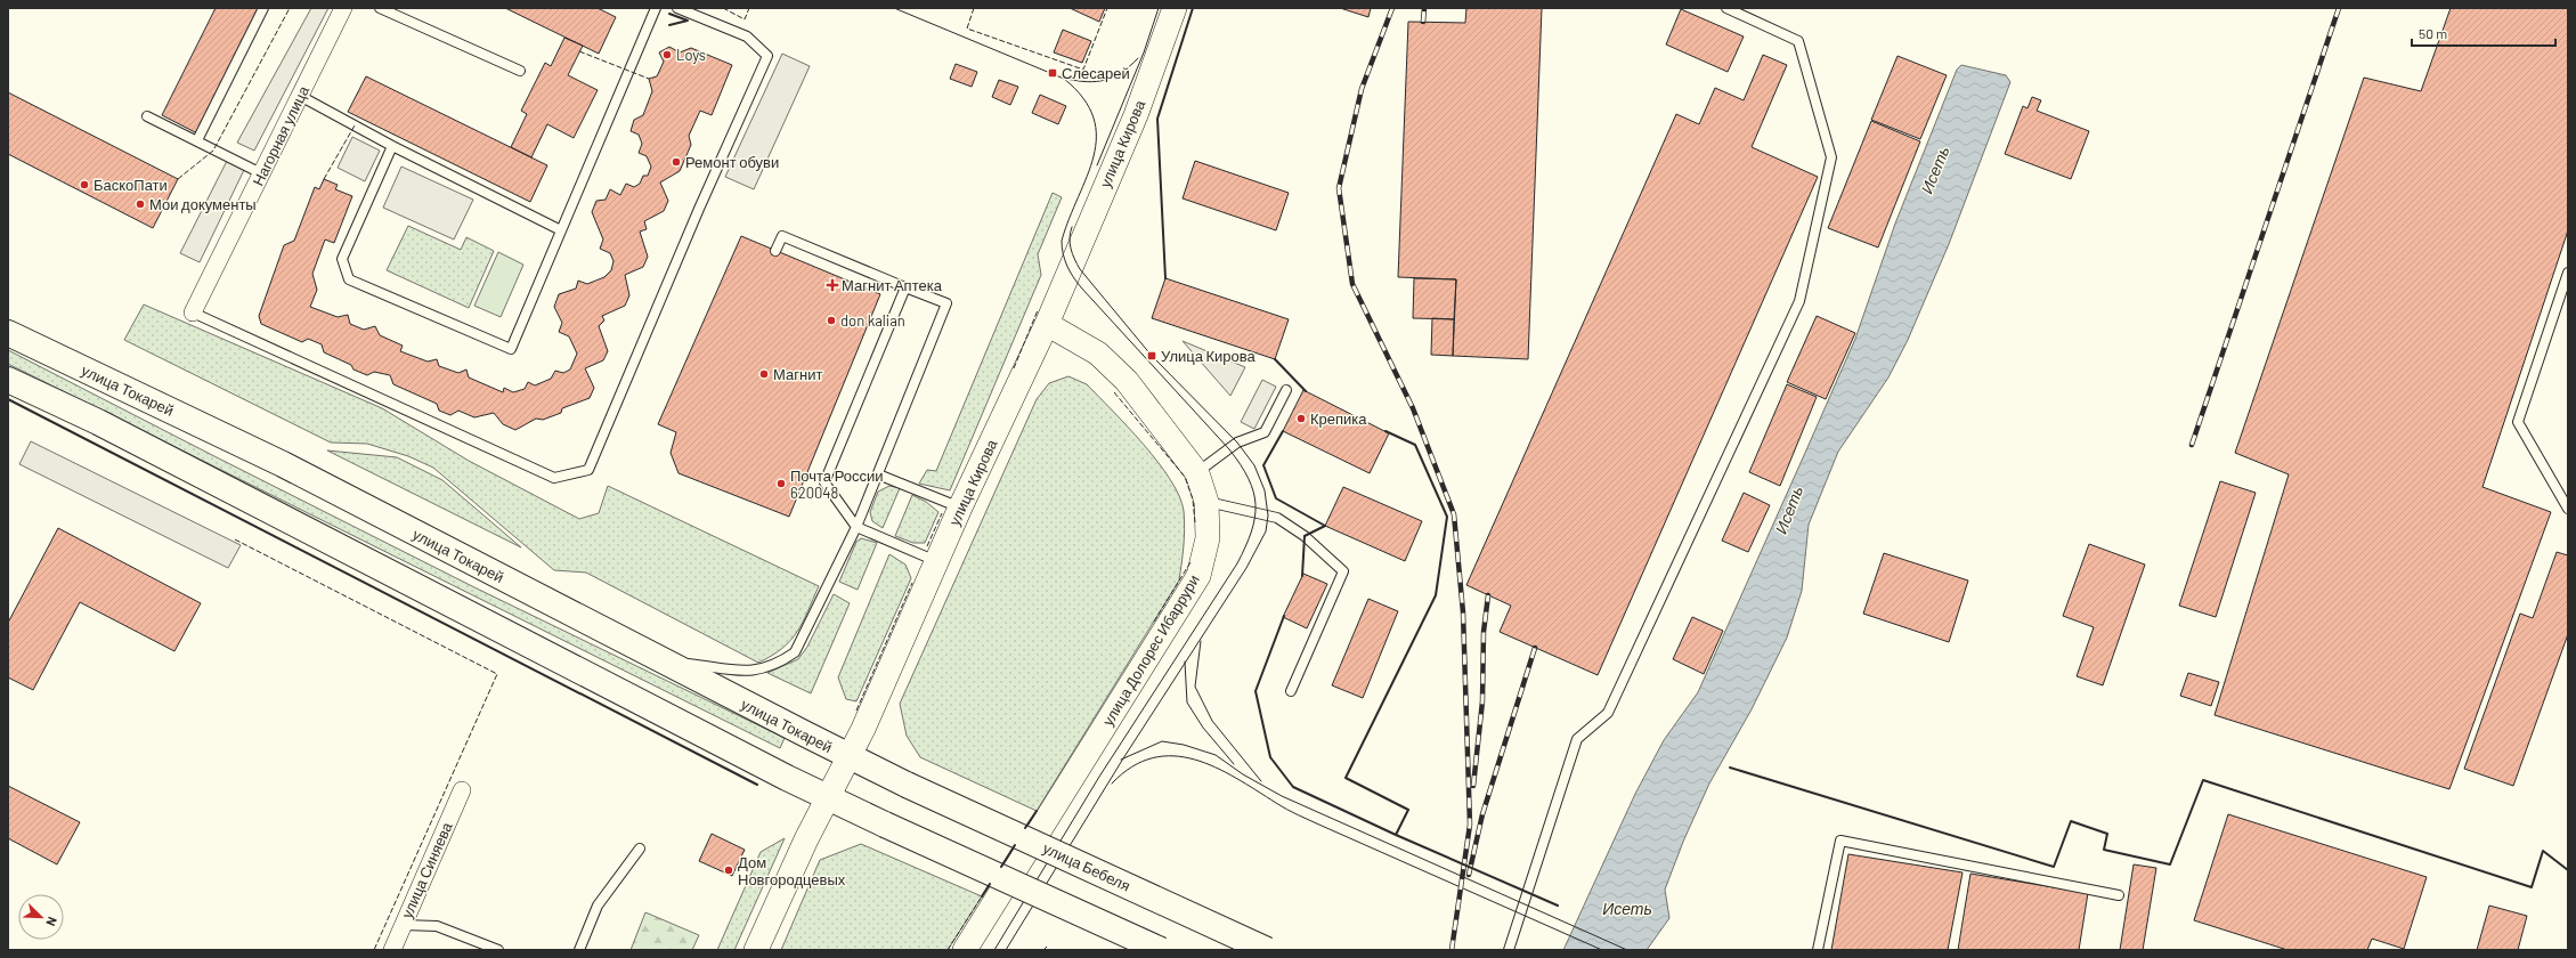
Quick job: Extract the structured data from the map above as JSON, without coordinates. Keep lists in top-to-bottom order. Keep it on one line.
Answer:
{"streets":{"main road":["улица Кирова","улица Токарей","улица Долорес Ибаррури","улица Бебеля"],"street":["Нагорная улица","улица Синяева"]},"crossings":[["улица Кирова","улица Токарей"],["улица Кирова","улица Долорес Ибаррури"],["улица Токарей","улица Бебеля"]],"water":["Исеть"],"places":{"other":["Loys","Ремонт обуви","БаскоПати","Мои документы","don kalian","Магнит","Крепика","Почта России 620048","Дом Новгородцевых"],"transit":["Слесарей","Улица Кирова"],"health":["Магнит Аптека"]},"scale_bar":"50 m","north":"bottom right"}
